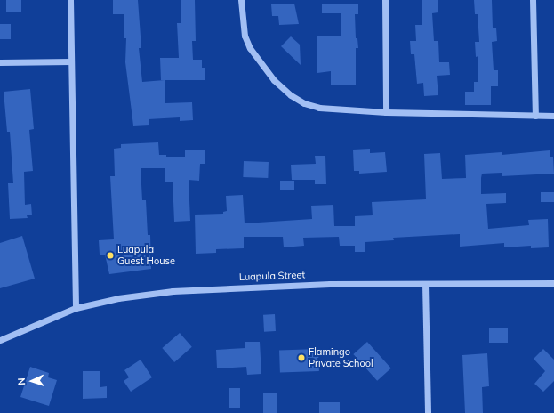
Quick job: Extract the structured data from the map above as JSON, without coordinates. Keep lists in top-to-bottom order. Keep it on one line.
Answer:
{"streets":{"street":["Luapula Street"]},"places":["Luapula Guest House","Flamingo Private School"],"north":"left"}
